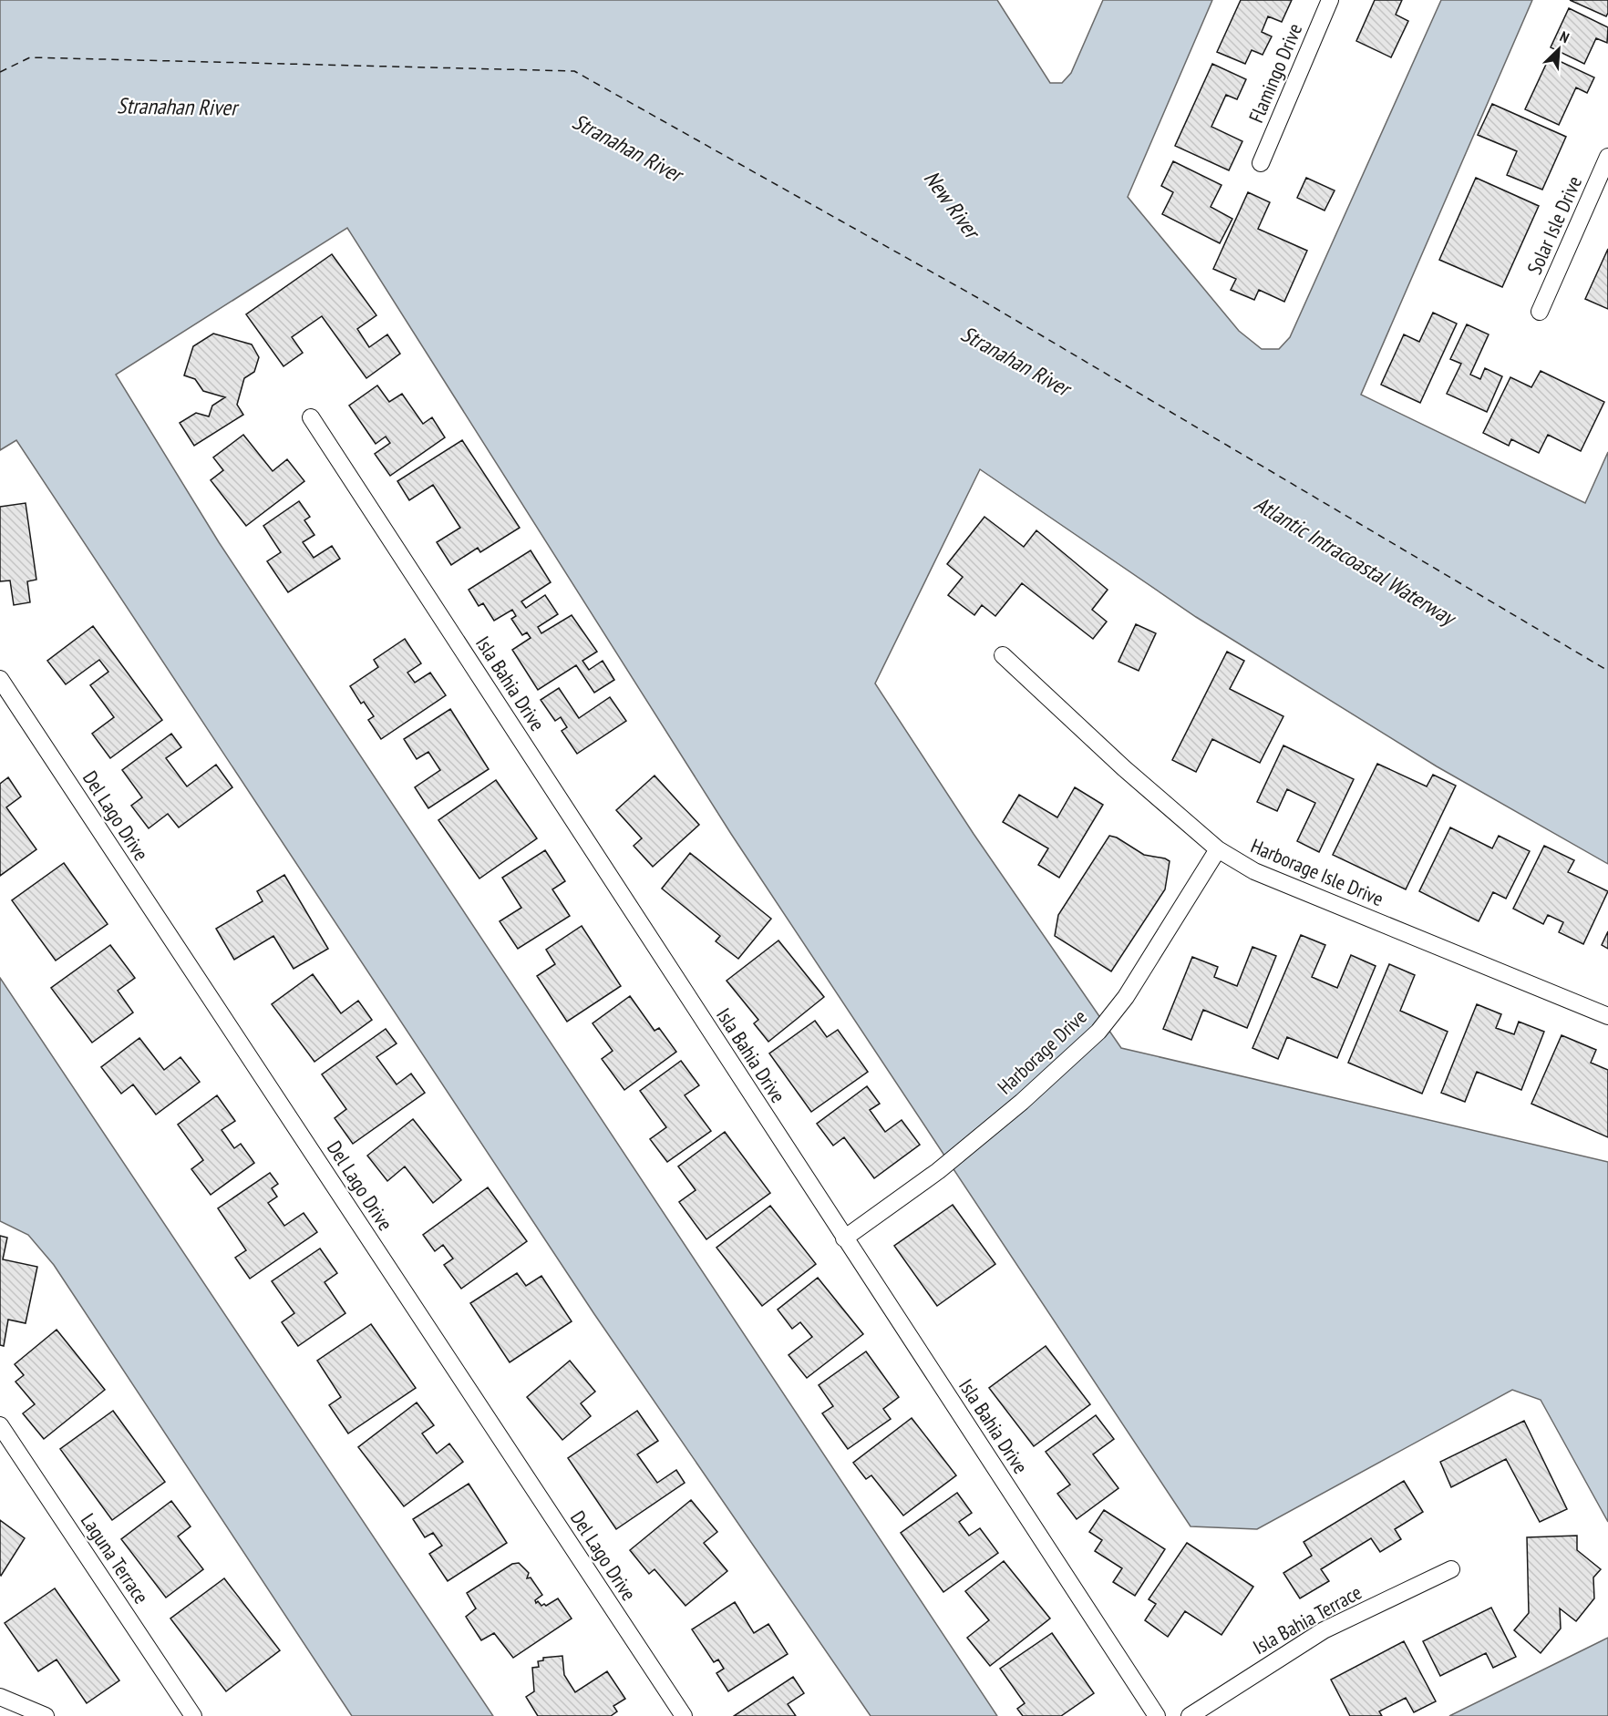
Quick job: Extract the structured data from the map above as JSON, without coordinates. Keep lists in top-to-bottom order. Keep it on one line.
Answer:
{"streets":{"street":["Flamingo Drive","Solar Isle Drive","Isla Bahia Drive","Del Lago Drive","Harborage Isle Drive","Harborage Drive","Laguna Terrace","Isla Bahia Terrace"]},"crossings":[["Isla Bahia Drive","Harborage Drive"],["Harborage Isle Drive","Harborage Drive"]],"water":["Stranahan River","New River","Atlantic Intracoastal Waterway"],"north":"top right"}
